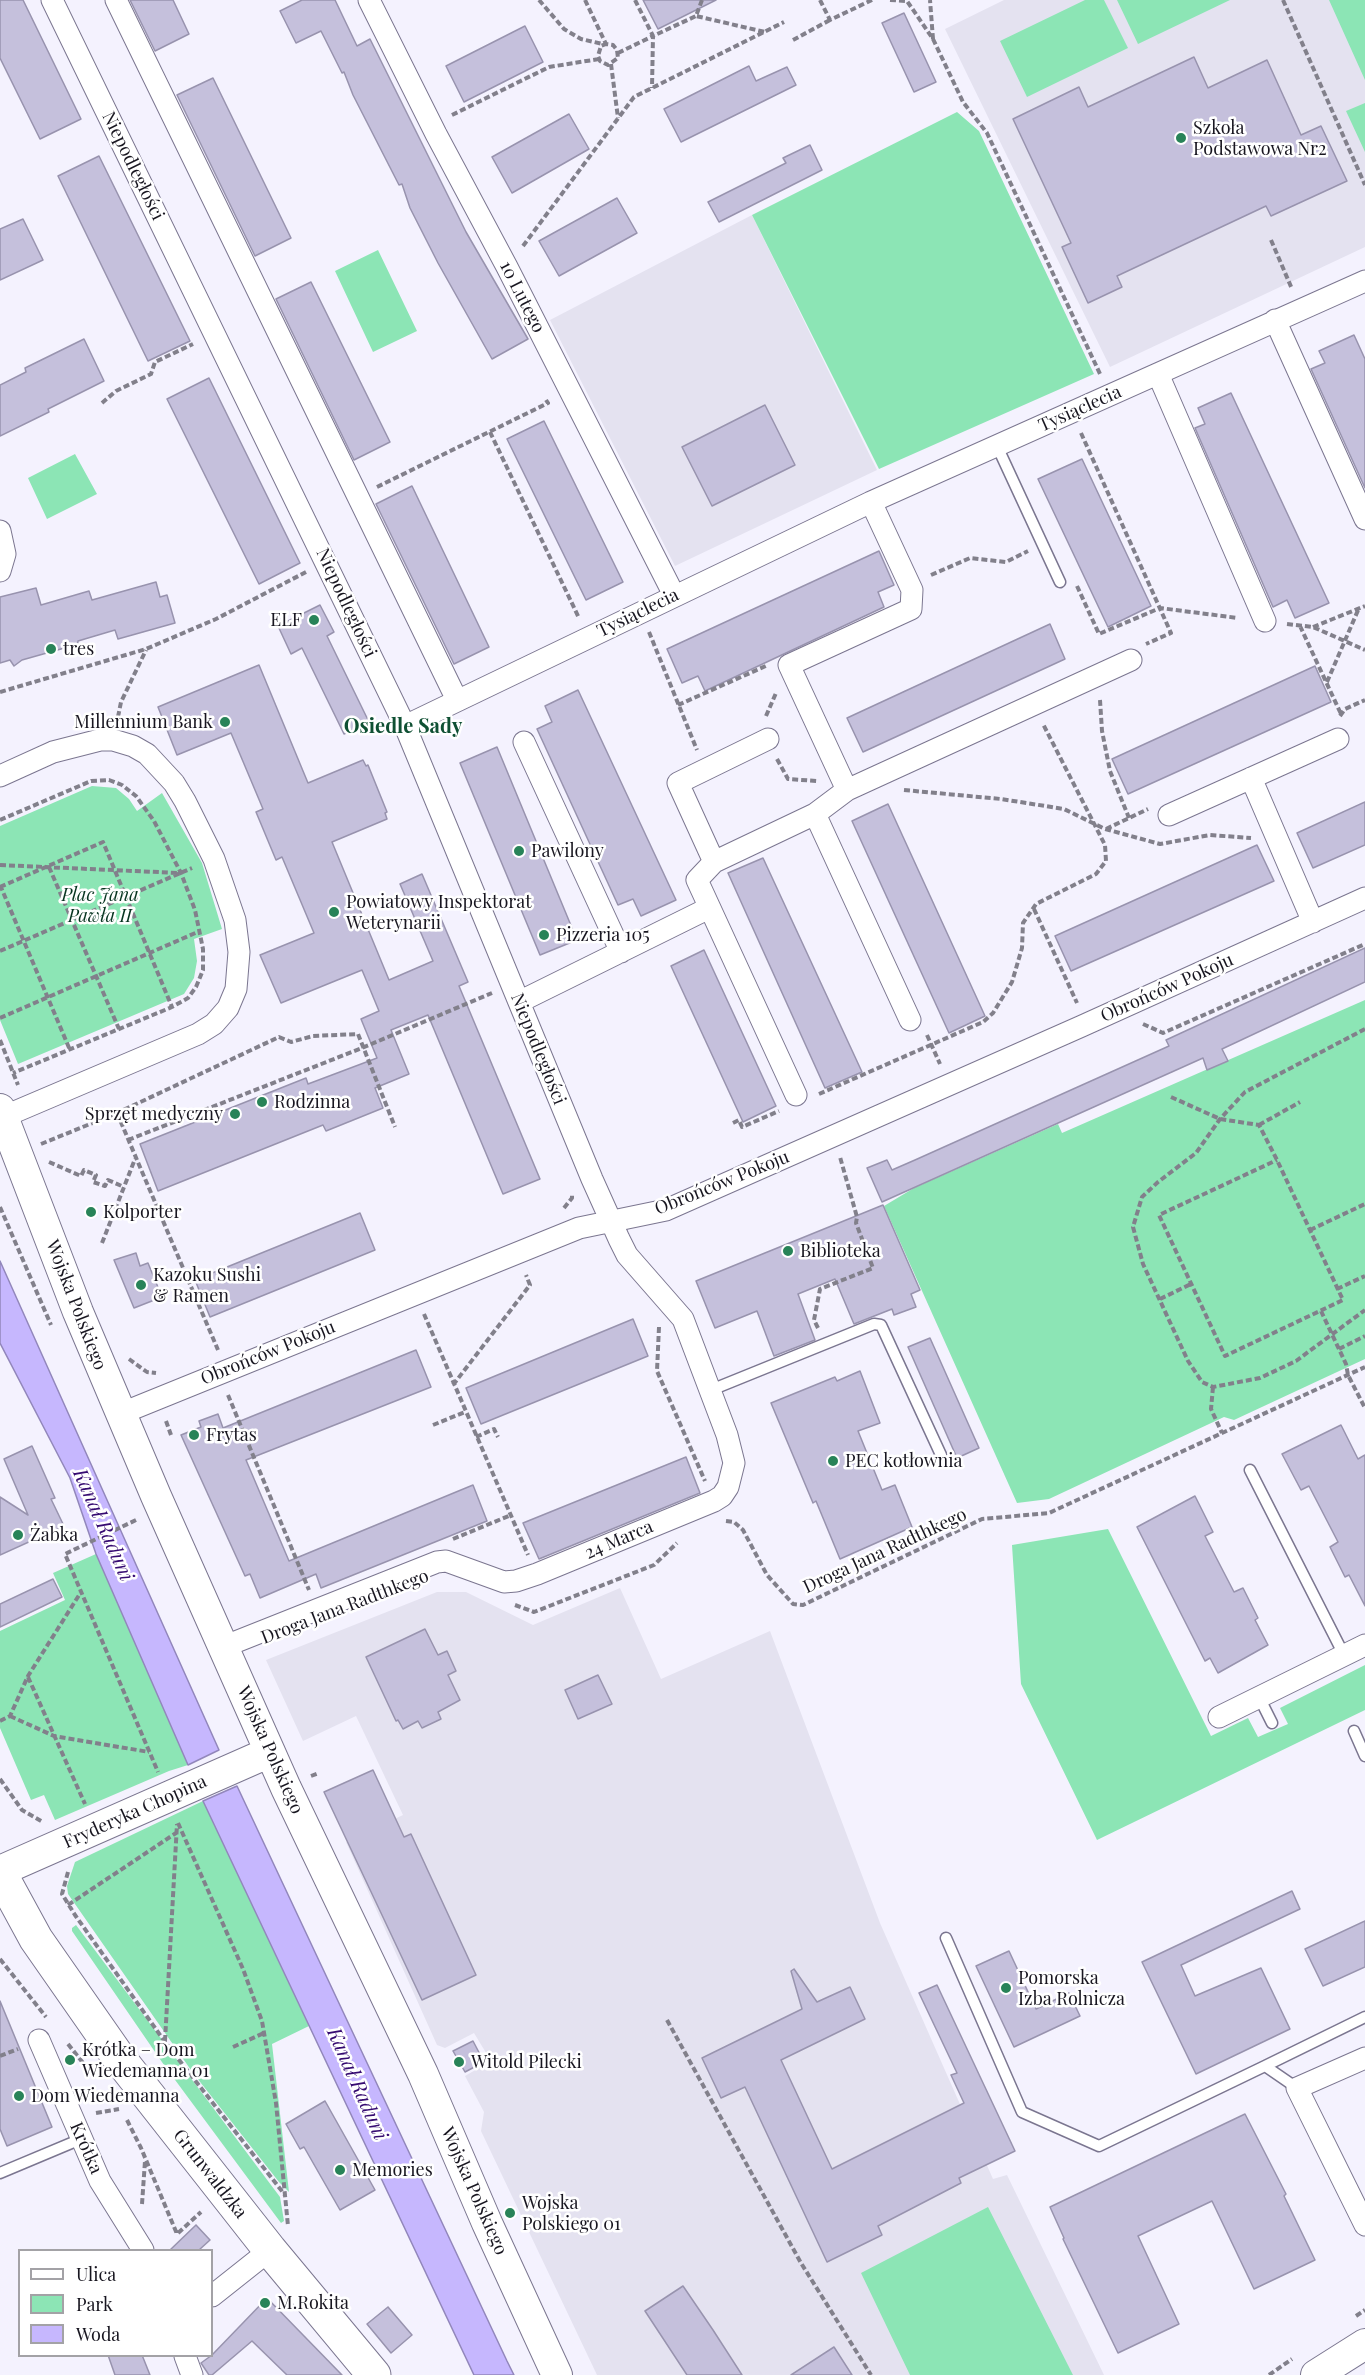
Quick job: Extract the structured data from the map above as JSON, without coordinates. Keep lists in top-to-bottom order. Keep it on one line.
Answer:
{"streets":{"main road":["Grunwaldzka"],"street":["Niepodległości","10 Lutego","Tysiąclecia","Obrońców Pokoju","Wojska Polskiego","24 Marca","Fryderyka Chopina","Krótka"],"path":["Droga Jana Radthkego"]},"crossings":[["Niepodległości","Tysiąclecia"],["Niepodległości","Obrońców Pokoju"],["10 Lutego","Tysiąclecia"],["Obrońców Pokoju","Wojska Polskiego"],["Wojska Polskiego","24 Marca"],["Wojska Polskiego","Fryderyka Chopina"],["24 Marca","Droga Jana Radthkego"],["Fryderyka Chopina","Grunwaldzka"]],"districts":["Osiedle Sady"],"water":["Kanał Raduni"],"parks":["Plac Jana Pawła II"],"places":["Szkoła Podstawowa Nr2","ELF","tres","Millennium Bank","Pawilony","Powiatowy Inspektorat Weterynarii","Pizzeria 105","Rodzinna","Sprzęt medyczny","Kolporter","Biblioteka","Kazoku Sushi & Ramen","Frytas","PEC kotłownia","Żabka","Pomorska Izba Rolnicza","Krótka – Dom Wiedemanna 01","Witold Pilecki","Dom Wiedemanna","Memories","Wojska Polskiego 01","M.Rokita"],"legend":["Ulica","Park","Woda"]}
